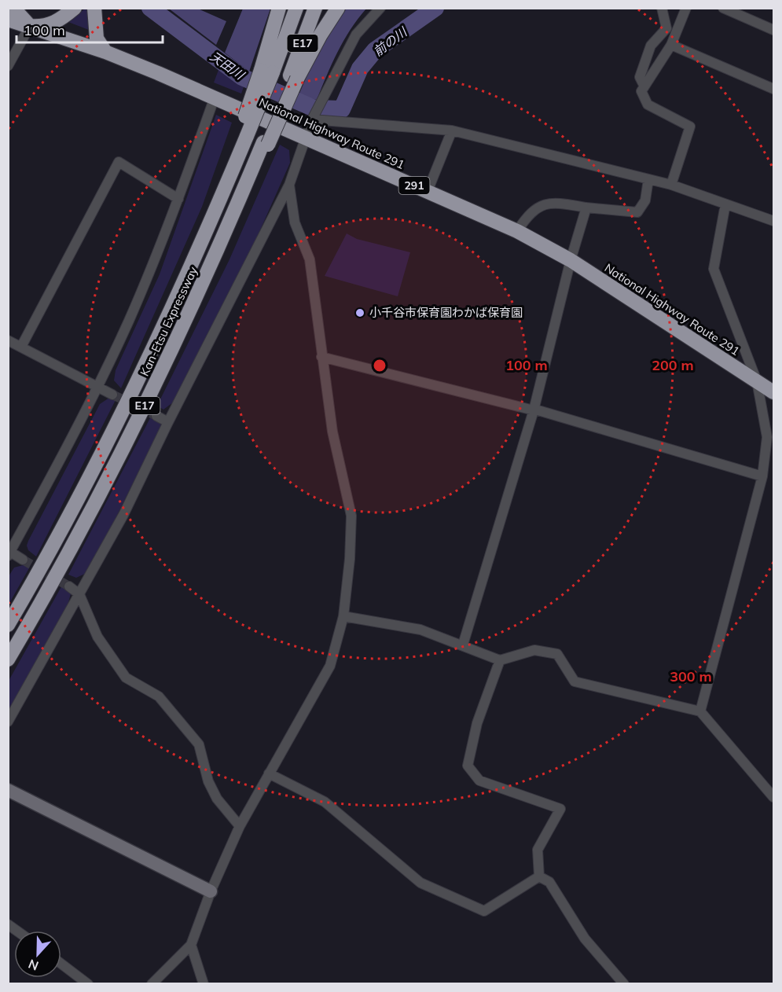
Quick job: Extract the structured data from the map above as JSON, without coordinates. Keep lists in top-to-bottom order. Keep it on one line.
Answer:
{"streets":{"highway":["E17","National Highway Route 291","291","Kan-Etsu Expressway"]},"water":["前の川","天田川"],"places":["小千谷市保育園わかば保育園"],"scale_bar":"100 m","north":"bottom","rings":["100 m","200 m","300 m"]}
